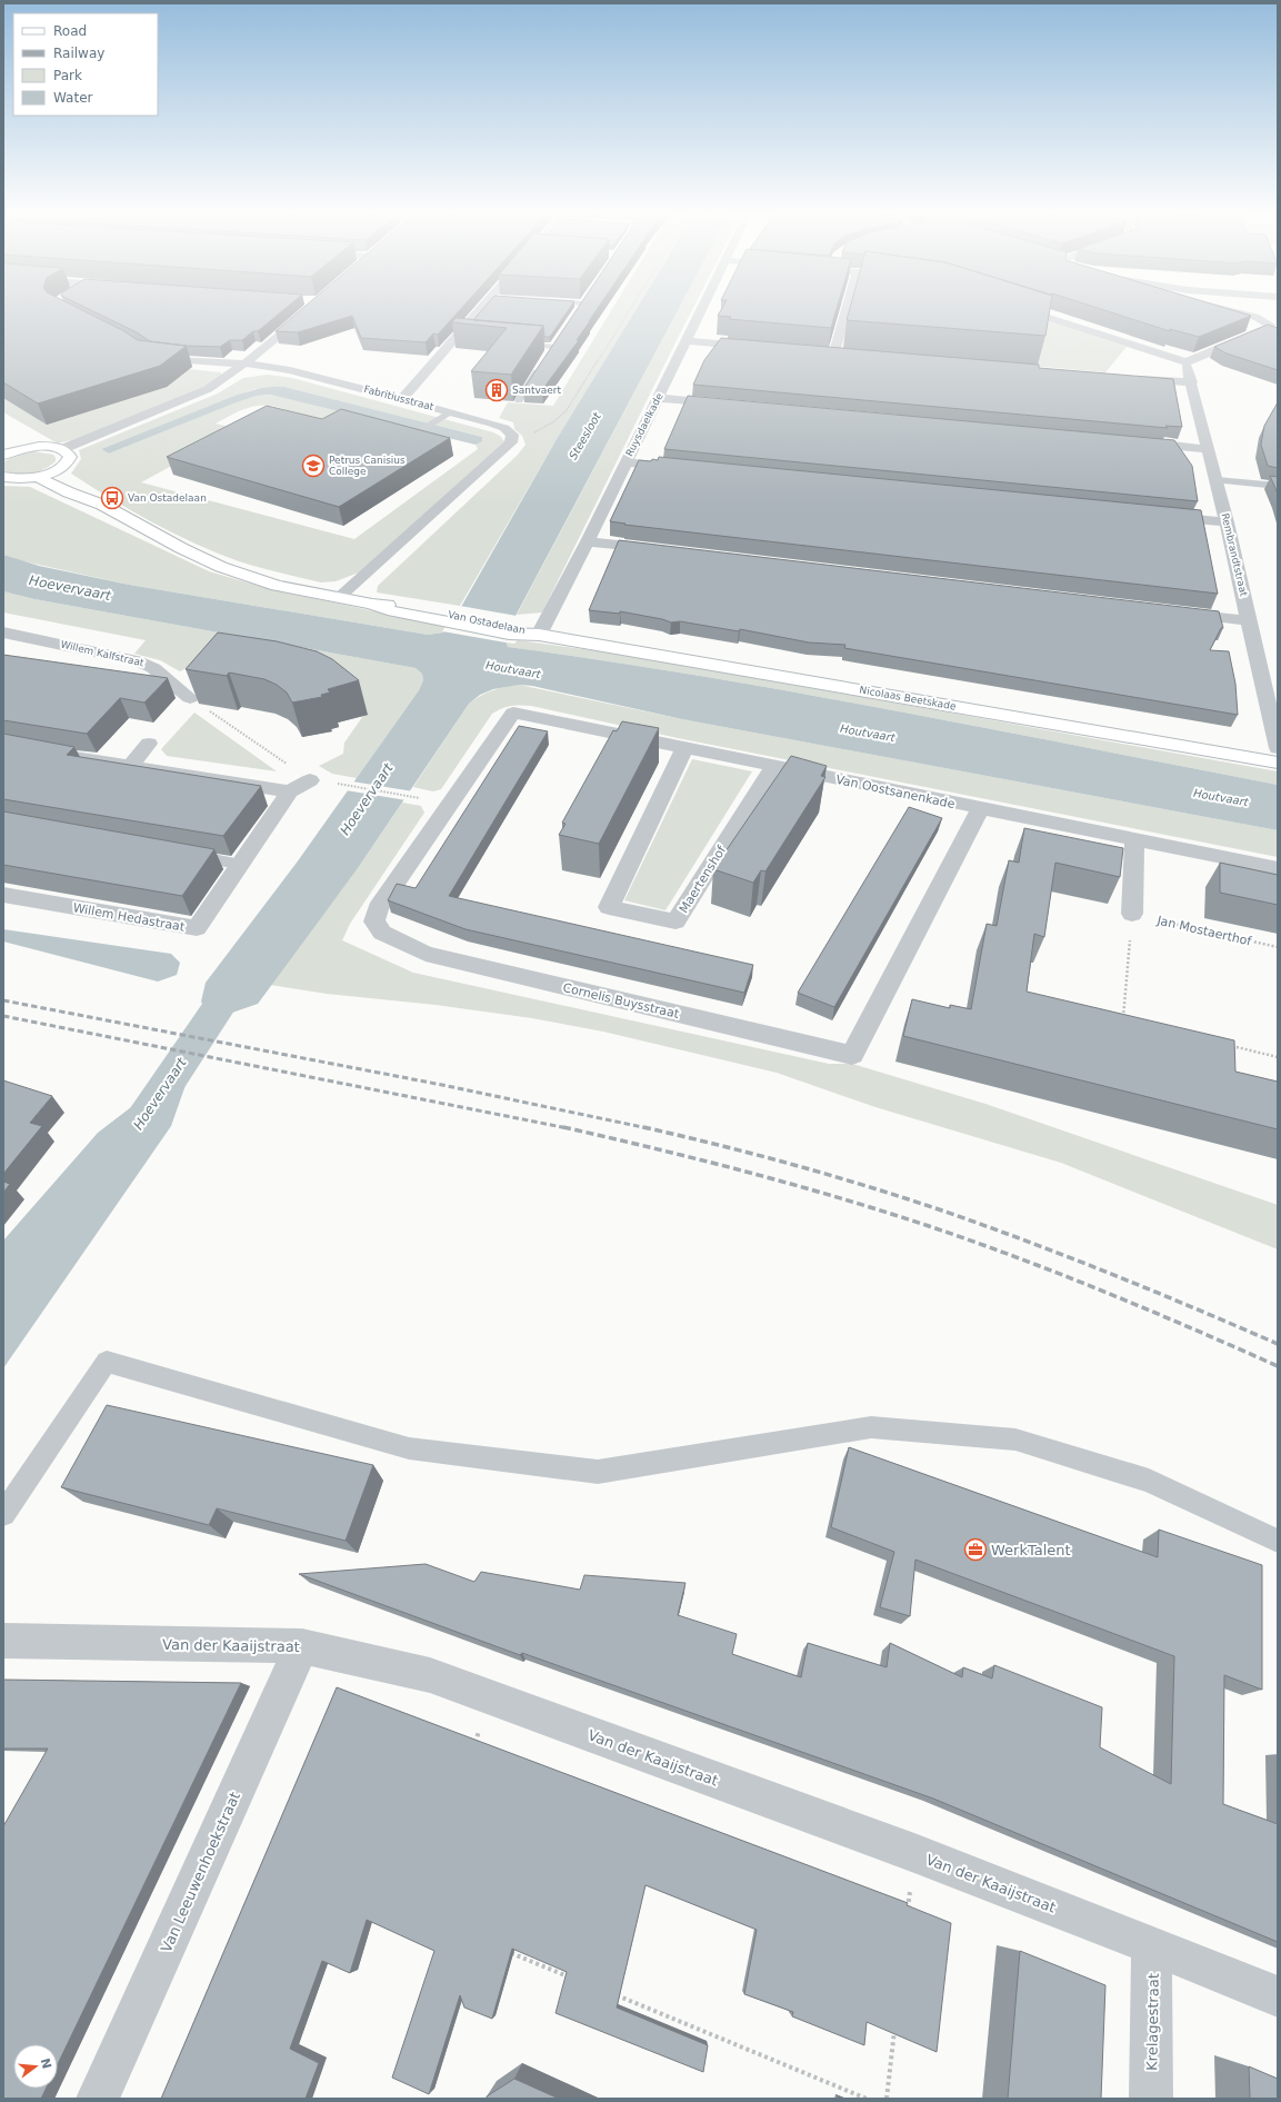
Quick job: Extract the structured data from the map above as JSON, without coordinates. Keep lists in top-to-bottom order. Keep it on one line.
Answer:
{"streets":{"street":["Fabritiusstraat","Ruysdaelkade","Rembrandtstraat","Van Ostadelaan","Willem Kalfstraat","Nicolaas Beetskade","Van Oostsanenkade","Maertenshof","Willem Hedastraat","Cornelis Buysstraat","Van der Kaaijstraat","Van Leeuwenhoekstraat","Krelagestraat"],"path":["Jan Mostaerthof"]},"crossings":[["Ruysdaelkade","Van Ostadelaan"],["Ruysdaelkade","Nicolaas Beetskade"],["Van Ostadelaan","Nicolaas Beetskade"],["Van Oostsanenkade","Maertenshof"],["Van Oostsanenkade","Cornelis Buysstraat"],["Van der Kaaijstraat","Van Leeuwenhoekstraat"],["Van der Kaaijstraat","Krelagestraat"]],"water":["Steesloot","Hoevervaart","Houtvaart"],"places":{"building":["Santvaert"],"school or university":["Petrus Canisius College"],"bus stop":["Van Ostadelaan"],"office":["WerkTalent"]},"legend":["Road","Railway","Park","Water"],"north":"right"}
